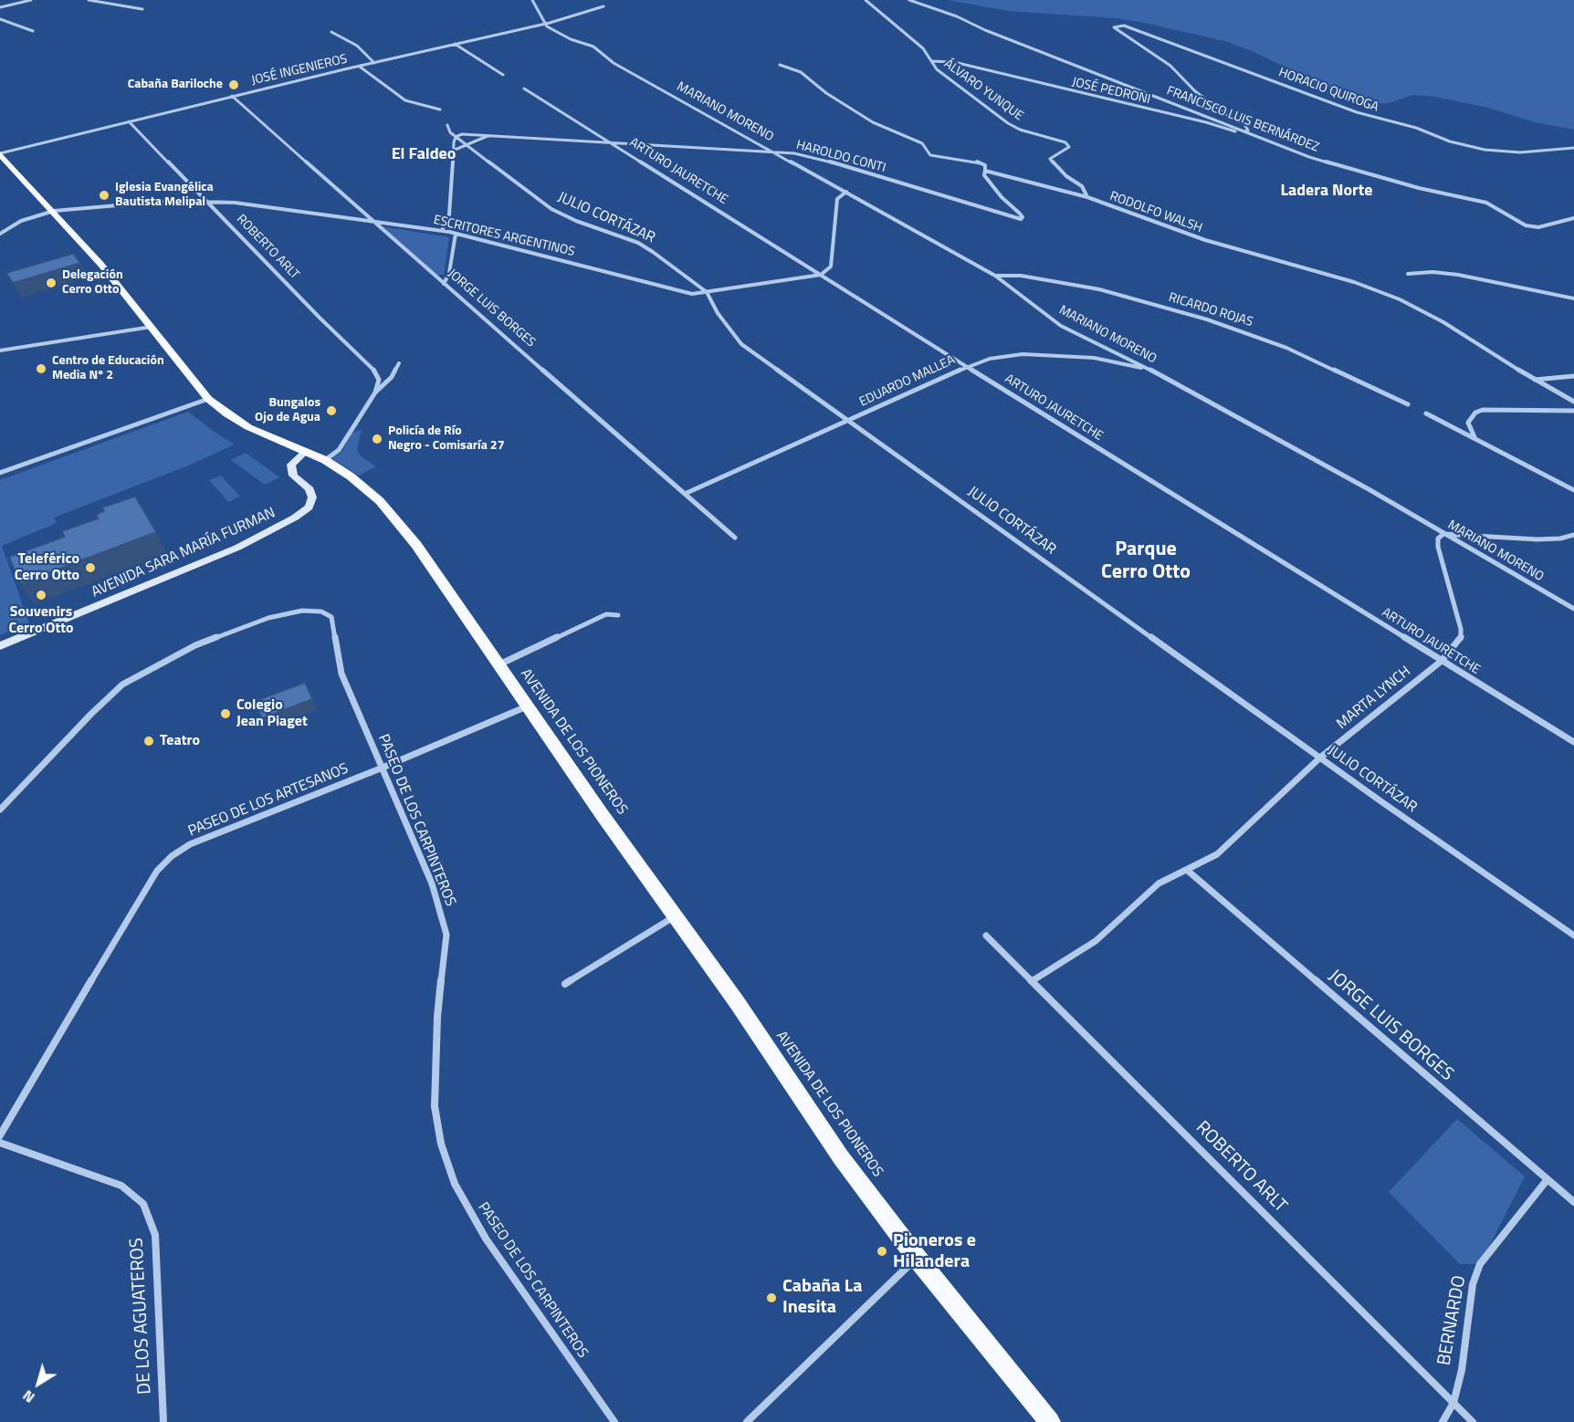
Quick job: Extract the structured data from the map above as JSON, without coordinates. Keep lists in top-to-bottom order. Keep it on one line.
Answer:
{"streets":{"main road":["AVENIDA SARA MARÍA FURMAN","AVENIDA DE LOS PIONEROS"],"street":["JOSÉ INGENIEROS","ÁLVARO YUNQUE","HORACIO QUIROGA","JOSÉ PEDRONI","MARIANO MORENO","FRANCISCO LUIS BERNÁRDEZ","HAROLDO CONTI","ARTURO JAURETCHE","RODOLFO WALSH","JULIO CORTÁZAR","ESCRITORES ARGENTINOS","ROBERTO ARLT","JORGE LUIS BORGES","RICARDO ROJAS","EDUARDO MALLEA","MARTA LYNCH","PASEO DE LOS ARTESANOS","PASEO DE LOS CARPINTEROS","DE LOS AGUATEROS","BERNARDO"]},"crossings":[["JOSÉ INGENIEROS","MARIANO MORENO"],["JOSÉ INGENIEROS","ROBERTO ARLT"],["JOSÉ INGENIEROS","JORGE LUIS BORGES"],["JOSÉ INGENIEROS","AVENIDA DE LOS PIONEROS"],["ÁLVARO YUNQUE","JOSÉ PEDRONI"],["ÁLVARO YUNQUE","RODOLFO WALSH"],["HORACIO QUIROGA","JOSÉ PEDRONI"],["HORACIO QUIROGA","FRANCISCO LUIS BERNÁRDEZ"],["JOSÉ PEDRONI","FRANCISCO LUIS BERNÁRDEZ"],["MARIANO MORENO","HAROLDO CONTI"],["MARIANO MORENO","RICARDO ROJAS"],["MARIANO MORENO","EDUARDO MALLEA"],["MARIANO MORENO","MARTA LYNCH"],["HAROLDO CONTI","ARTURO JAURETCHE"],["HAROLDO CONTI","RODOLFO WALSH"],["HAROLDO CONTI","JULIO CORTÁZAR"],["ARTURO JAURETCHE","ESCRITORES ARGENTINOS"],["ARTURO JAURETCHE","EDUARDO MALLEA"],["ARTURO JAURETCHE","MARTA LYNCH"],["JULIO CORTÁZAR","ESCRITORES ARGENTINOS"],["JULIO CORTÁZAR","EDUARDO MALLEA"],["JULIO CORTÁZAR","MARTA LYNCH"],["ESCRITORES ARGENTINOS","ROBERTO ARLT"],["ESCRITORES ARGENTINOS","JORGE LUIS BORGES"],["ESCRITORES ARGENTINOS","AVENIDA DE LOS PIONEROS"],["ROBERTO ARLT","MARTA LYNCH"],["ROBERTO ARLT","BERNARDO"],["JORGE LUIS BORGES","EDUARDO MALLEA"],["JORGE LUIS BORGES","MARTA LYNCH"],["JORGE LUIS BORGES","BERNARDO"],["AVENIDA SARA MARÍA FURMAN","AVENIDA DE LOS PIONEROS"],["AVENIDA DE LOS PIONEROS","PASEO DE LOS ARTESANOS"],["PASEO DE LOS ARTESANOS","PASEO DE LOS CARPINTEROS"]],"districts":["El Faldeo","Ladera Norte","Parque Cerro Otto"],"places":["Cabaña Bariloche","Iglesia Evangélica Bautista Melipal","Delegación Cerro Otto","Centro de Educación Media Nº 2","Bungalos Ojo de Agua","Policía de Río Negro - Comisaría 27","Teleférico Cerro Otto","Souvenirs Cerro Otto","Colegio Jean Piaget","Teatro","Pioneros e Hilandera","Cabaña La Inesita"],"north":"bottom left"}
